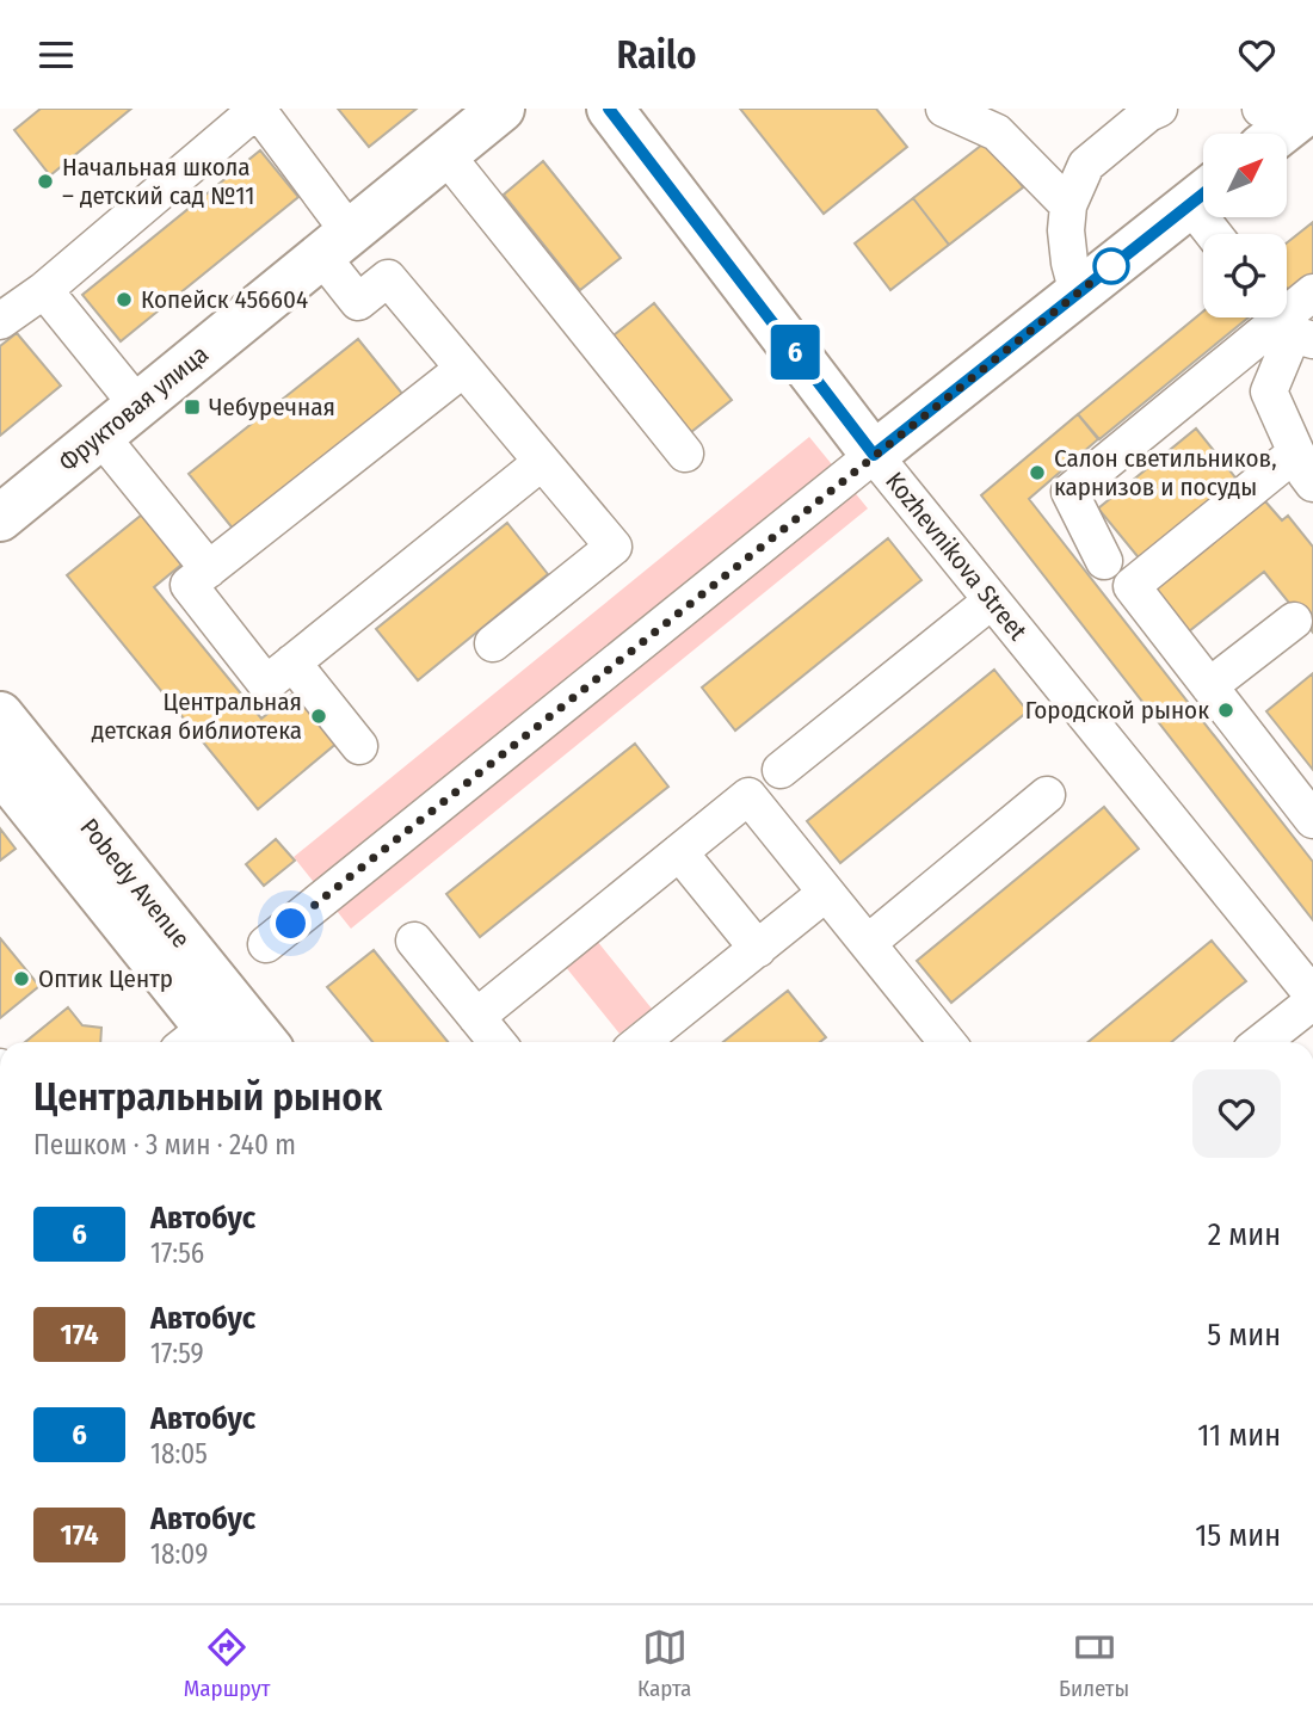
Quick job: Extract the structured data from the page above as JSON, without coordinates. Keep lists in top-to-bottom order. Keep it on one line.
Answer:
{"streets":{"main road":["Фруктовая улица","Kozhevnikova Street","Pobedy Avenue"]},"places":{"other":["Начальная школа – детский сад №11","Копейск 456604","Салон светильников, карнизов и посуды","Городской рынок","Центральная детская библиотека","Оптик Центр"],"transit":["Чебуречная"]},"lines":["bus line 6"],"north":"top right","page":{"header":"Railo","on_map":"6","heading":["Центральный рынок","Пешком · 3 мин · 240 m"],"list":[{"mark":"6","name":"Автобус","note":"17:56","value":"2 мин"},{"mark":"174","name":"Автобус","note":"17:59","value":"5 мин"},{"mark":"6","name":"Автобус","note":"18:05","value":"11 мин"},{"mark":"174","name":"Автобус","note":"18:09","value":"15 мин"}],"tabs":["Маршрут","Карта","Билеты"]}}
